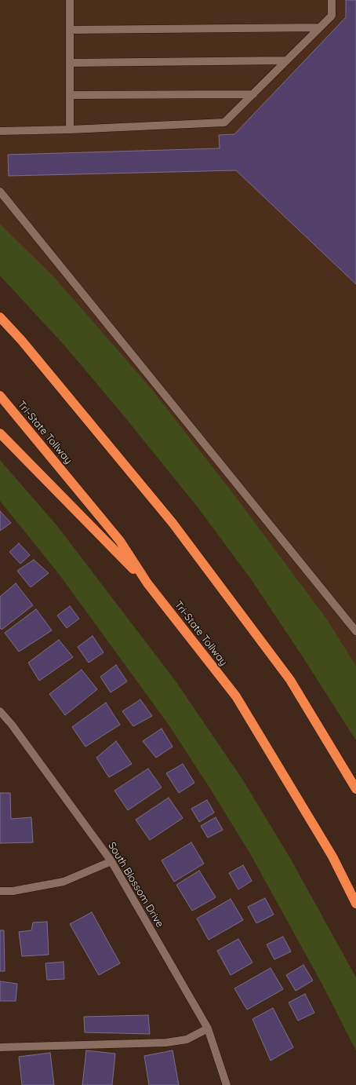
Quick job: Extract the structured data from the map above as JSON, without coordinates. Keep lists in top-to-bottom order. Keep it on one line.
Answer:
{"streets":{"highway":["Tri-State Tollway"],"street":["South Blossom Drive"]}}
